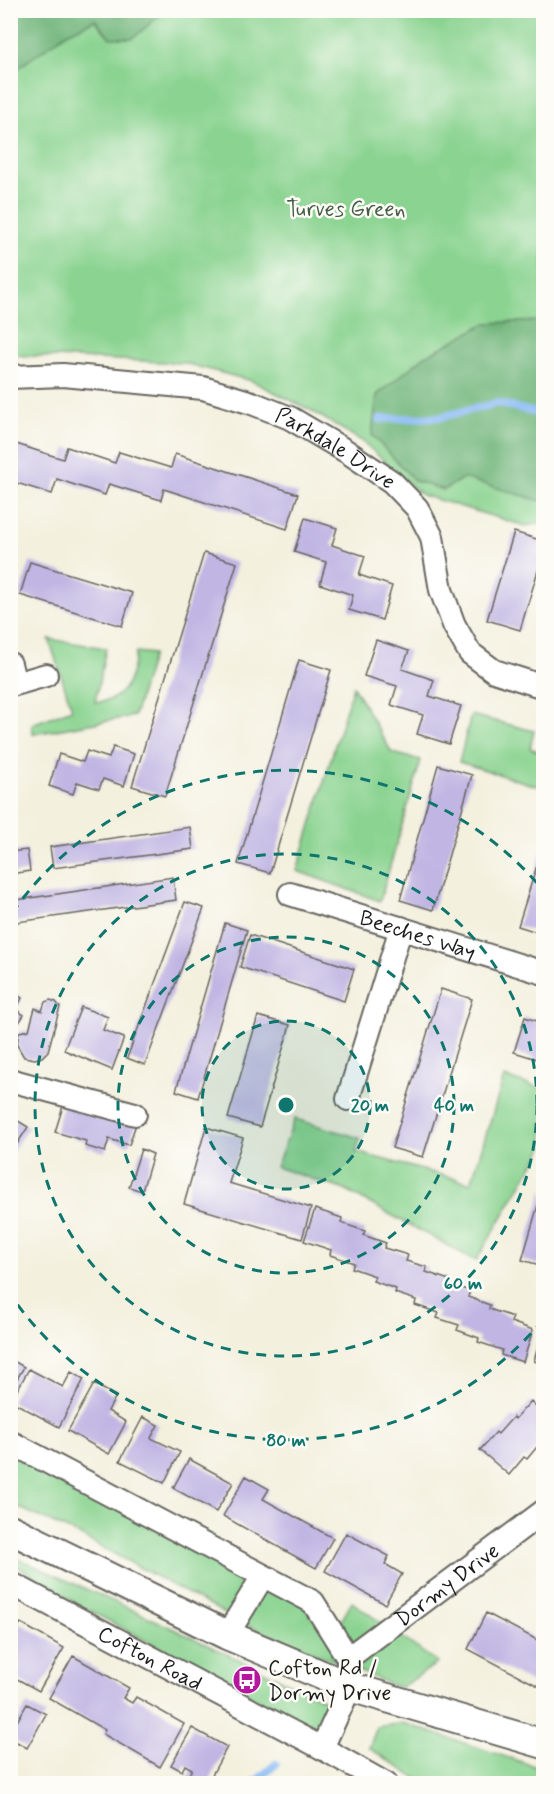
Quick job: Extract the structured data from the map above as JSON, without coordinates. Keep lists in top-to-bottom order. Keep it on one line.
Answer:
{"streets":{"street":["Parkdale Drive","Beeches Way","Dormy Drive","Cofton Road"]},"parks":["Turves Green"],"places":{"bus stop":["Cofton Rd / Dormy Drive"]},"rings":["20 m","40 m","60 m","80 m"]}
